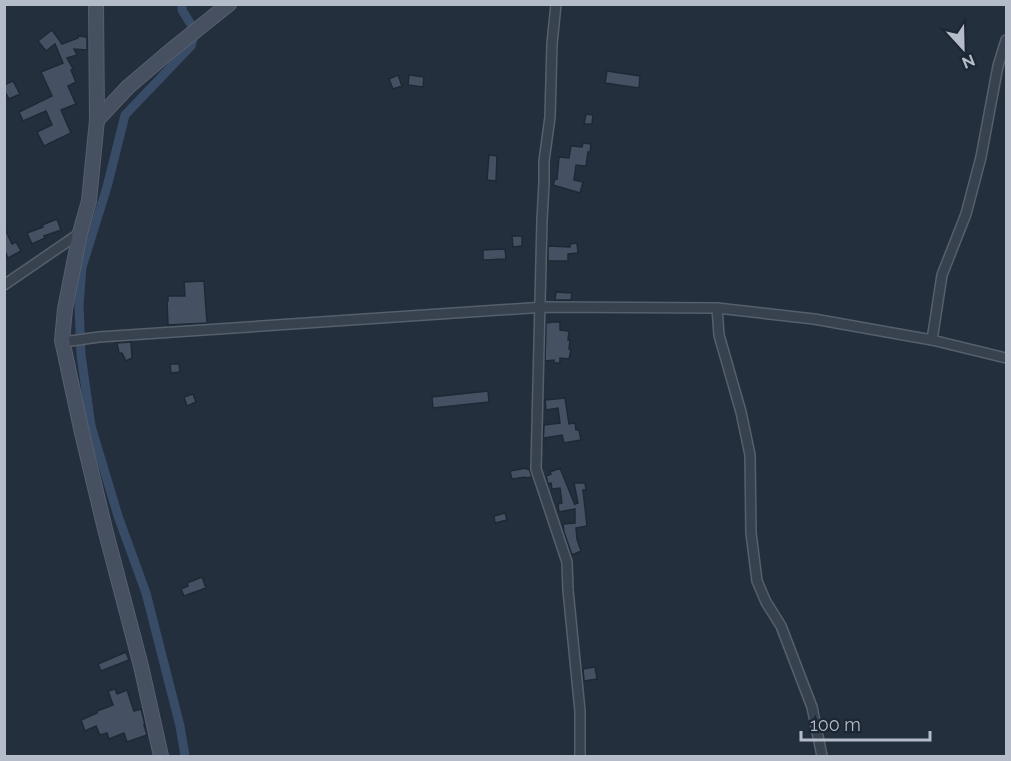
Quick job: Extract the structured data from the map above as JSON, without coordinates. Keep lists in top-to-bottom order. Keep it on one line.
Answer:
{"scale_bar":"100 m","north":"bottom"}
